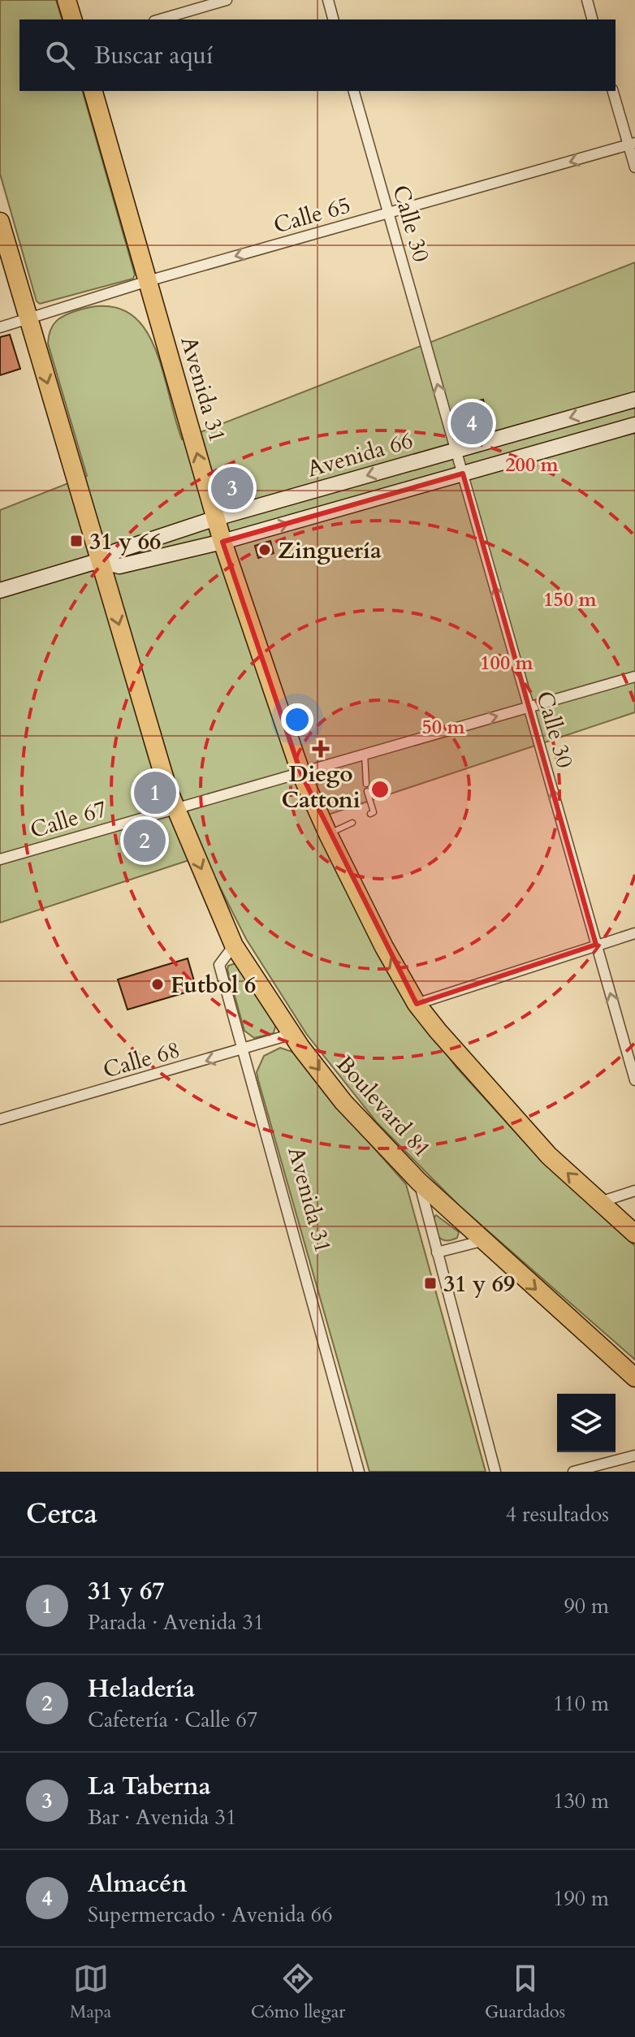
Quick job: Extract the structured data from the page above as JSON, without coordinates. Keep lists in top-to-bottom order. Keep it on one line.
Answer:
{"streets":{"highway":["Avenida 31","Boulevard 81"],"main road":["Avenida 66"],"street":["Calle 65","Calle 30","Calle 67","Calle 68"]},"crossings":[["Calle 65","Calle 30"],["Calle 65","Avenida 31"],["Calle 30","Avenida 66"],["Calle 30","Calle 67"],["Avenida 31","Avenida 66"],["Avenida 31","Calle 67"],["Avenida 31","Calle 68"],["Avenida 31","Boulevard 81"],["Calle 67","Boulevard 81"],["Calle 68","Boulevard 81"]],"one_way":["Calle 65","Calle 30","Calle 68"],"places":{"transit":["31 y 66","31 y 69"],"other":["Zinguería","Futbol 6"],"health":["Diego Cattoni"]},"page":{"search":"Buscar aquí","pins":["4","3","1","2"],"heading":["Cerca","4 resultados"],"list":[{"mark":"1","name":"31 y 67","note":"Parada · Avenida 31","value":"90 m"},{"mark":"2","name":"Heladería","note":"Cafetería · Calle 67","value":"110 m"},{"mark":"3","name":"La Taberna","note":"Bar · Avenida 31","value":"130 m"},{"mark":"4","name":"Almacén","note":"Supermercado · Avenida 66","value":"190 m"}],"nav":["Mapa","Cómo llegar","Guardados"]},"rings":["200 m","150 m","100 m","50 m"]}
